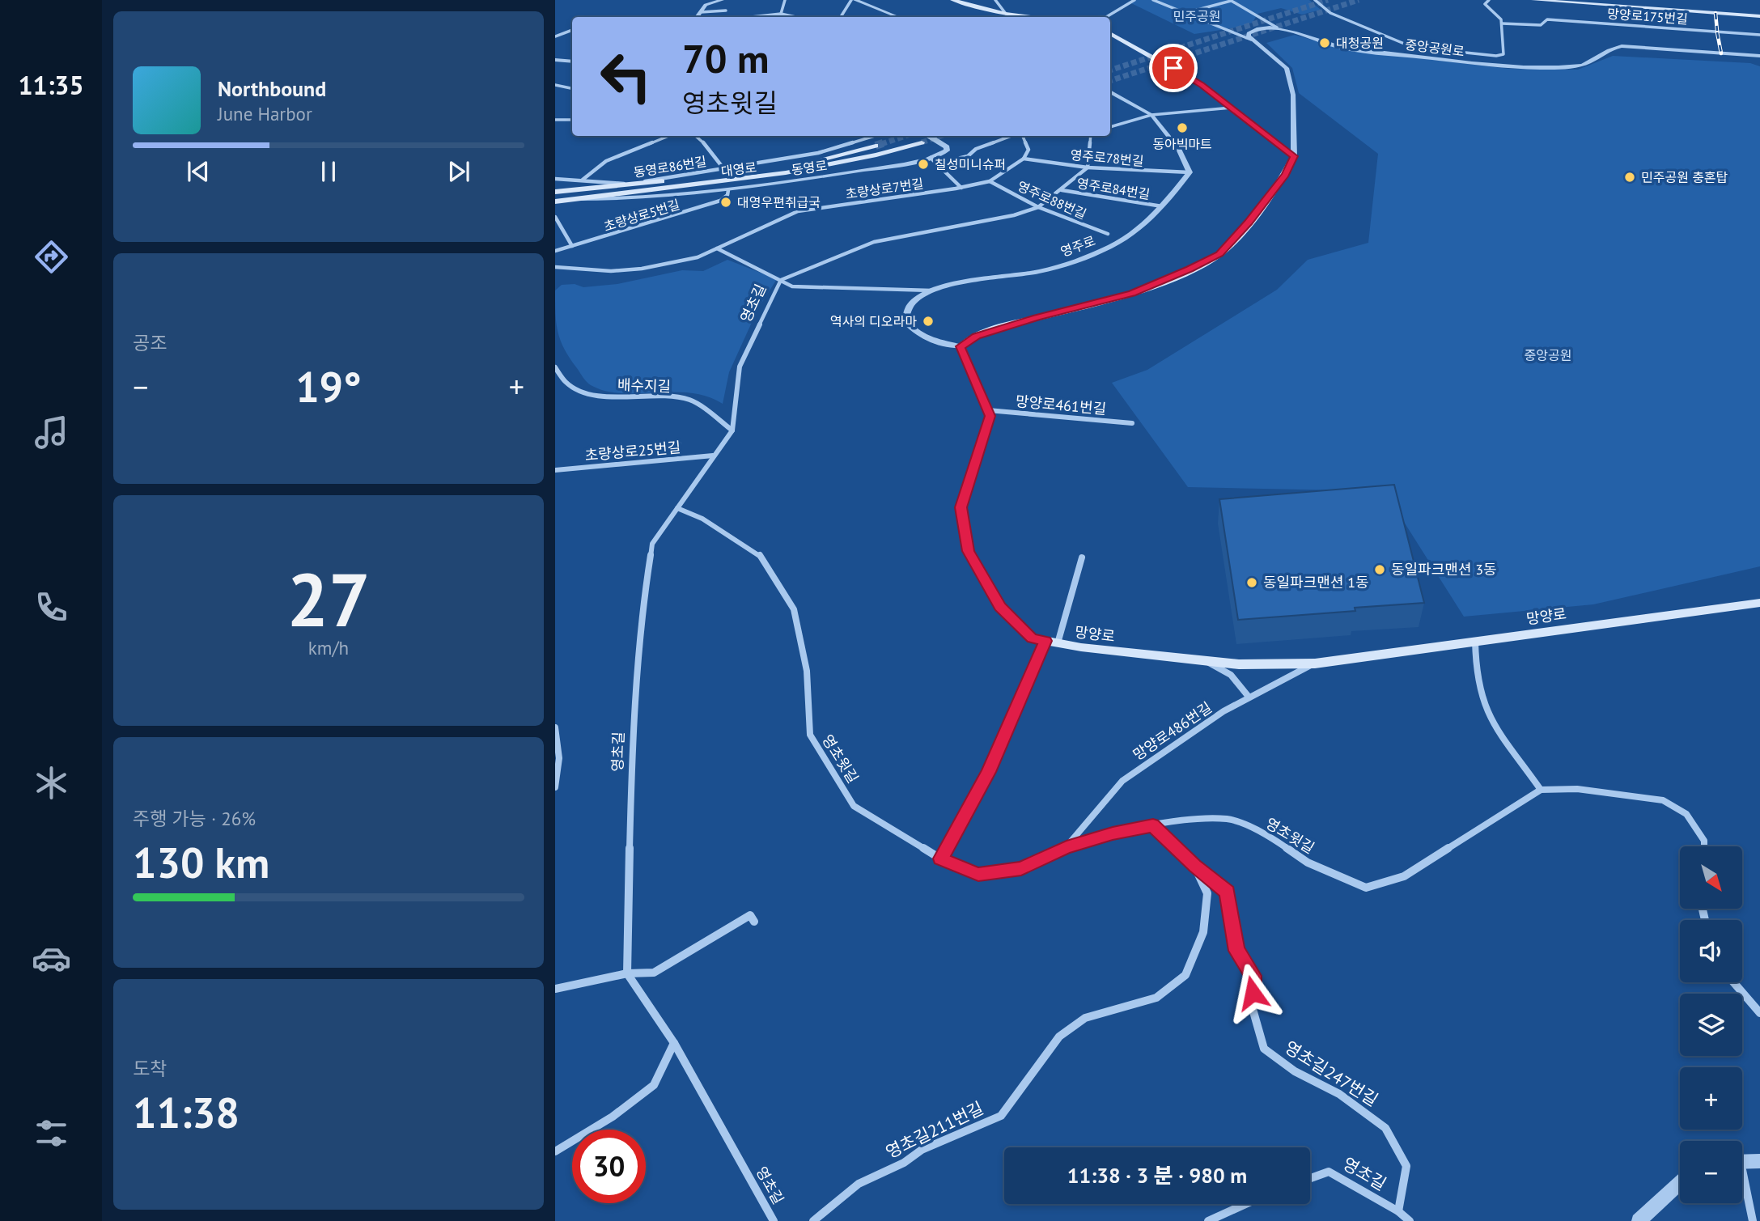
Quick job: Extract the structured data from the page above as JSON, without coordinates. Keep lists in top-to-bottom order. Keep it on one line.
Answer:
{"streets":{"main road":["대영로","망양로"],"street":["망양로175번길","중앙공원로","영주로78번길","동영로86번길","동영로","초량상로7번길","영주로84번길","영주로88번길","초량상로5번길","영주로","영초길","배수지길","망양로461번길","초량상로25번길","망양로486번길","영초윗길","영초길247번길","영초길211번길"]},"crossings":[["영주로78번길","영주로"],["영주로78번길","영초길"],["동영로86번길","동영로"],["동영로86번길","대영로"],["동영로","대영로"],["동영로","초량상로5번길"],["초량상로7번길","영주로88번길"],["영주로84번길","영주로"],["영주로84번길","영초길"],["영주로88번길","영초길"],["영주로","영초길"],["영초길","배수지길"],["영초길","초량상로25번길"],["영초길","영초윗길"],["영초길","영초길247번길"],["망양로461번길","망양로"],["망양로","망양로486번길"],["망양로486번길","영초윗길"],["영초윗길","영초길247번길"],["영초길247번길","영초길211번길"]],"parks":["민주공원","중앙공원"],"places":["대청공원","동아빅마트","칠성미니슈퍼","민주공원 충혼탑","대영우편취급국","역사의 디오라마","동일파크맨션 3동","동일파크맨션 1동"],"north":"bottom right","page":{"tabs":"11:35","turn":["70 m","영초윗길"],"song":["Northbound","June Harbor"],"tile":["공조",["27","km/h"],["주행 가능 · 26%","130 km"],["도착","11:38"]],"heat":["−","19°","+"],"map_buttons":["+","−"],"limit":"30","trip":"11:38 · 3 분 · 980 m"}}
